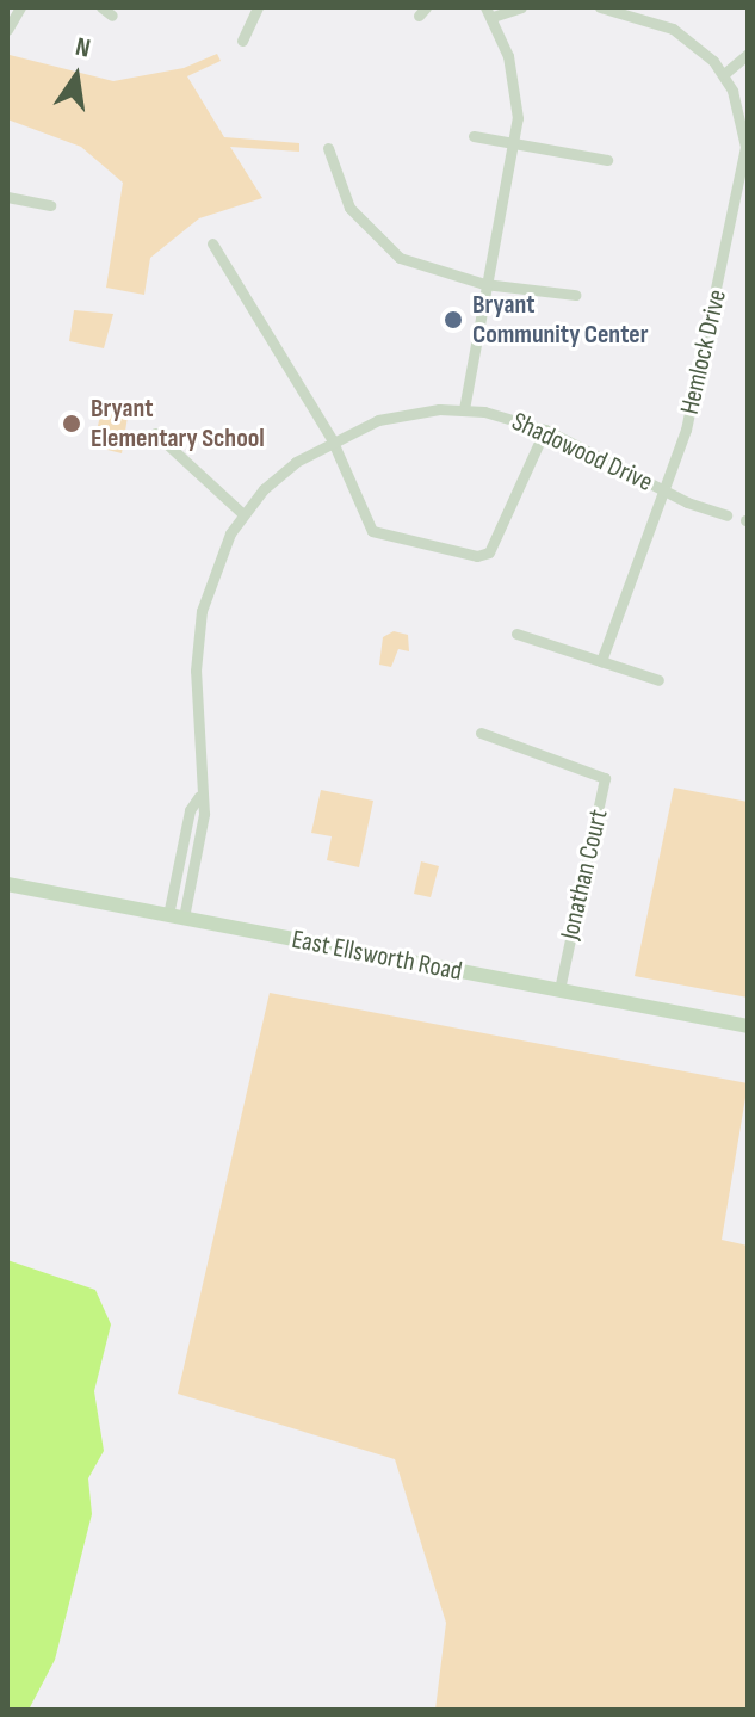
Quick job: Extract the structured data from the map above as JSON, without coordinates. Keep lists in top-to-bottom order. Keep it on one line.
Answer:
{"streets":{"main road":["East Ellsworth Road"],"street":["Hemlock Drive","Shadowood Drive","Jonathan Court"]},"crossings":[["Hemlock Drive","Shadowood Drive"],["Shadowood Drive","East Ellsworth Road"],["Jonathan Court","East Ellsworth Road"]],"places":["Bryant Community Center","Bryant Elementary School"],"north":"top"}
